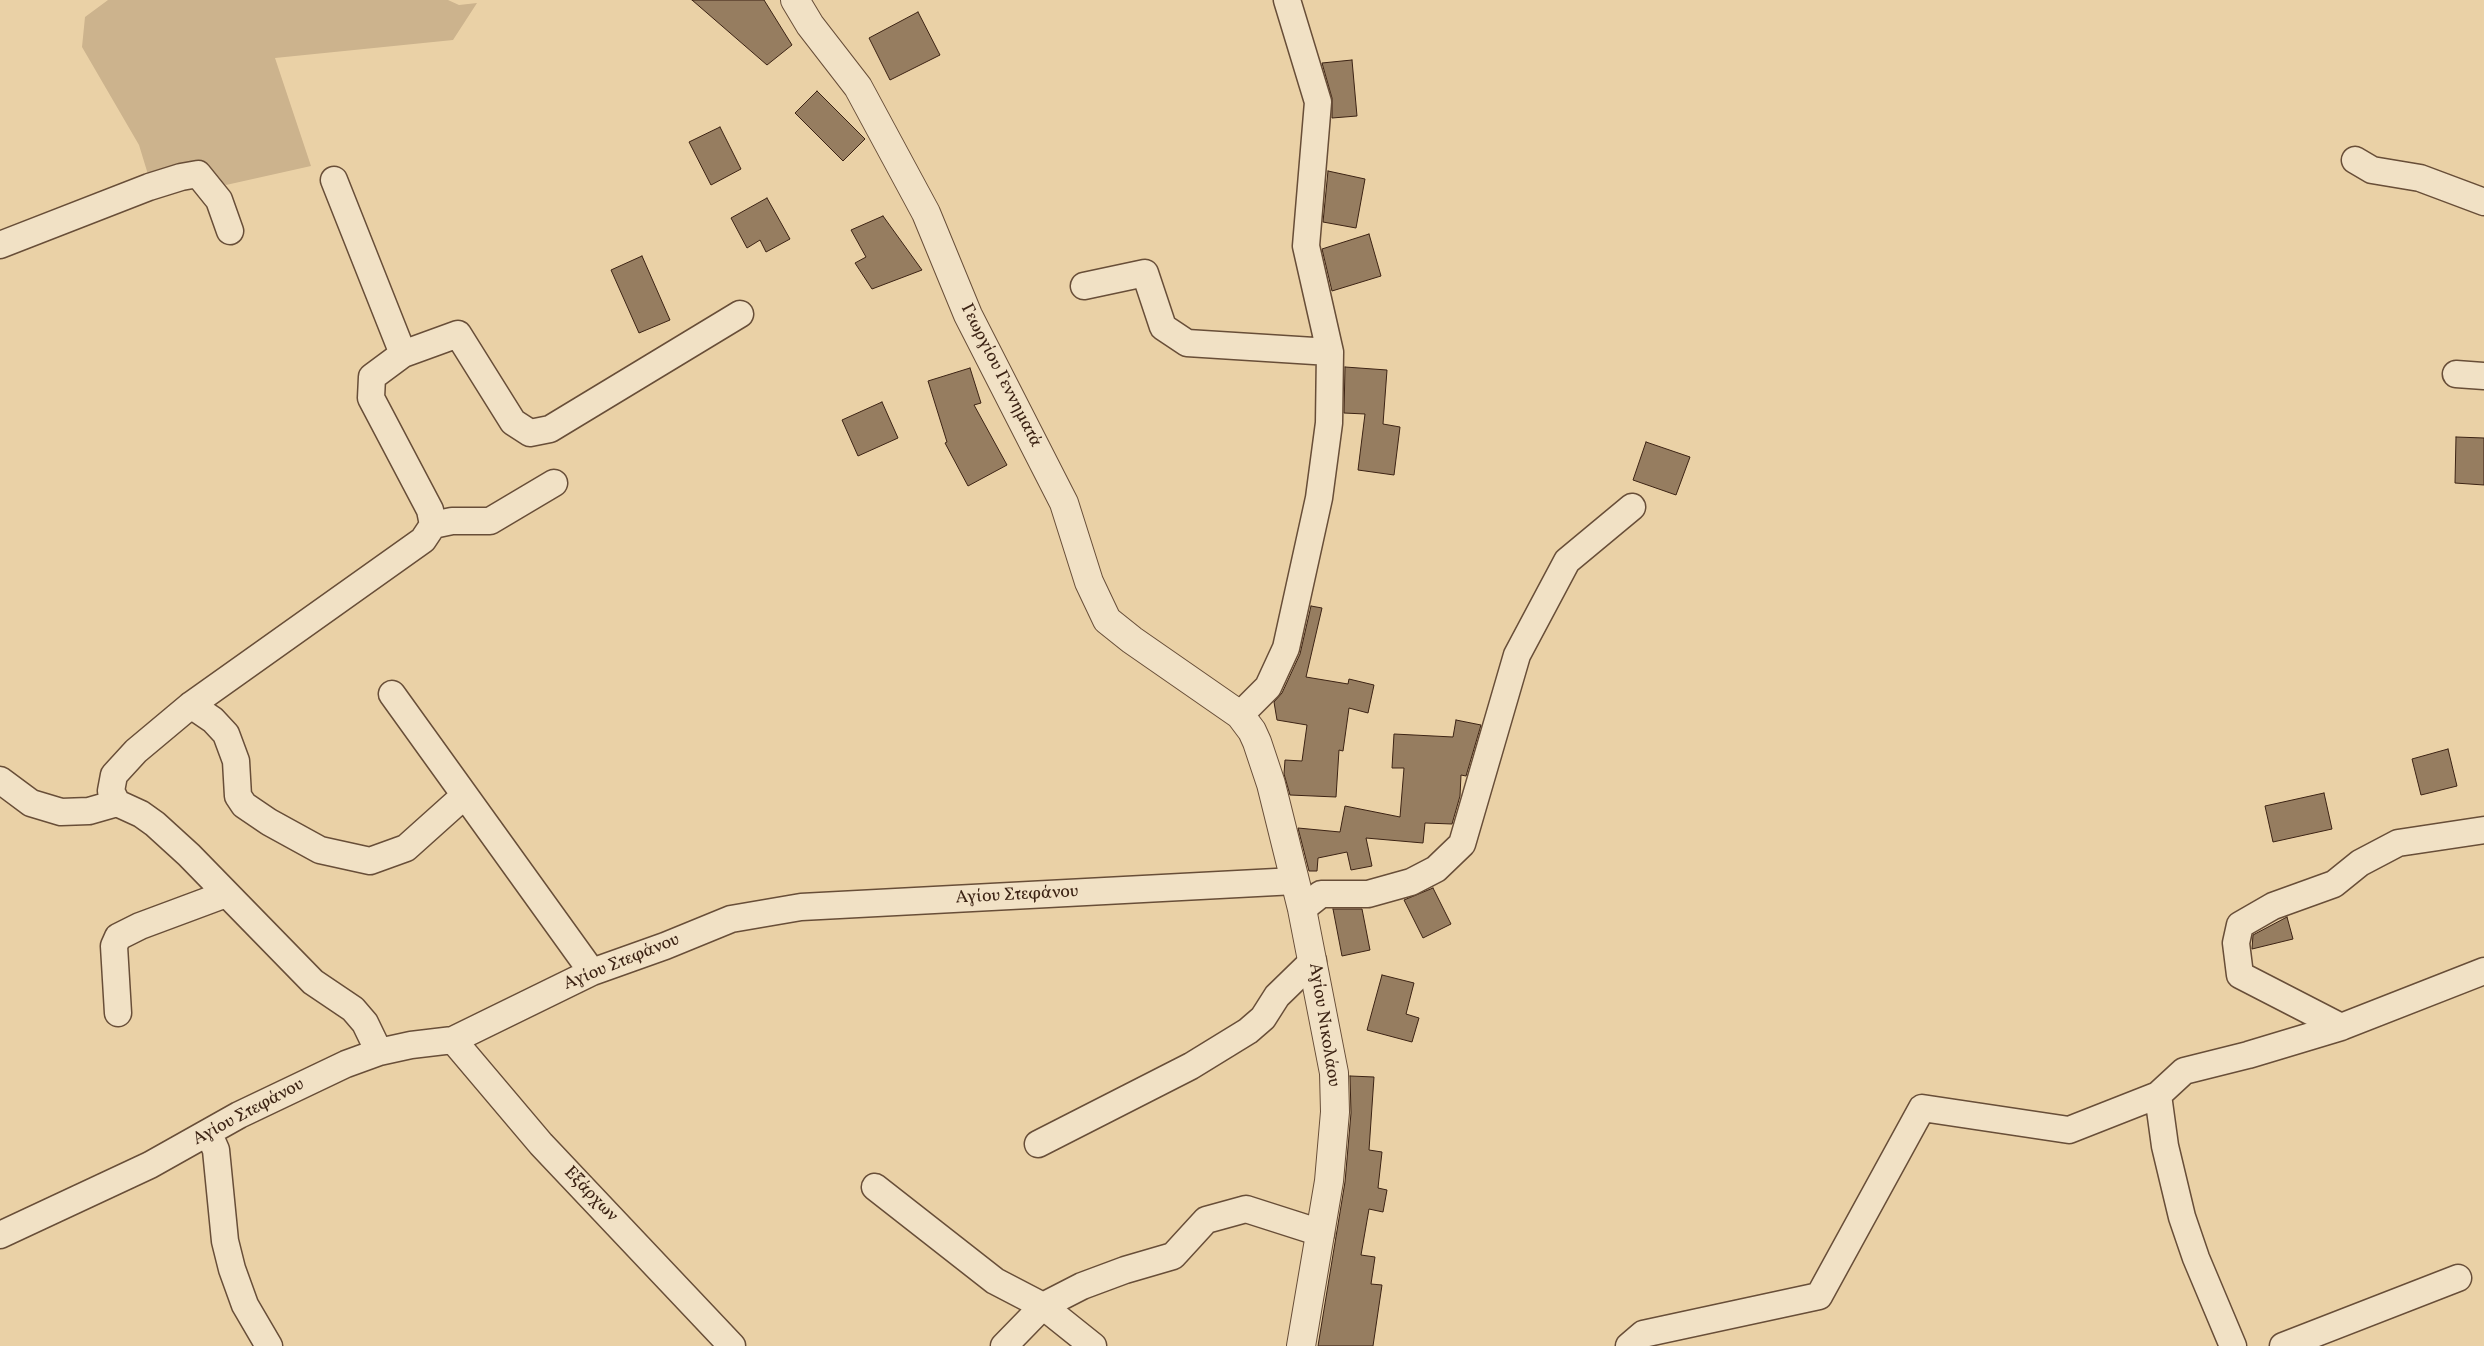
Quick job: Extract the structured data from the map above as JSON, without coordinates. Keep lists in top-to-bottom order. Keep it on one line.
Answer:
{"streets":{"street":["Γεωργίου Γεννηματά","Αγίου Στεφάνου","Αγίου Νικολάου","Εξάρχων"]},"crossings":[["Γεωργίου Γεννηματά","Αγίου Νικολάου"],["Αγίου Στεφάνου","Αγίου Νικολάου"],["Αγίου Στεφάνου","Εξάρχων"]]}
